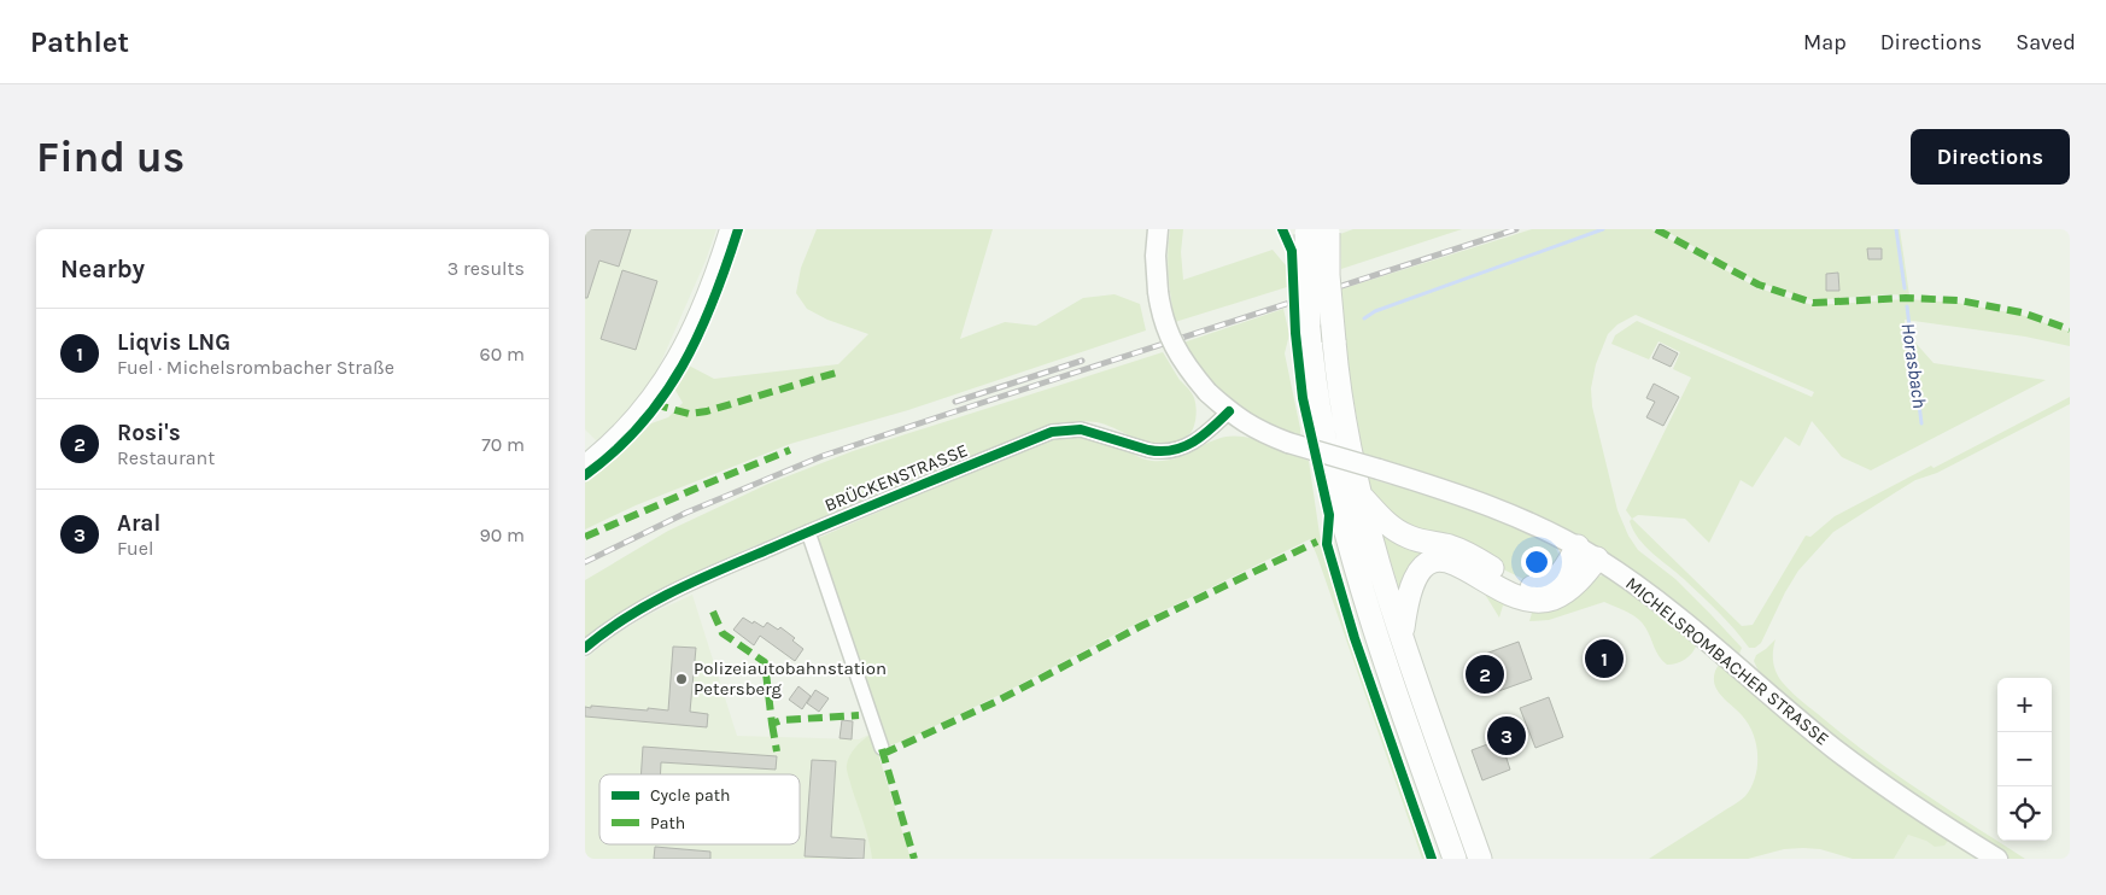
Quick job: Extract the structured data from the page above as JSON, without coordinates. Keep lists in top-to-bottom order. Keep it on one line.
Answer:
{"streets":{"main road":["MICHELSROMBACHER STRASSE"],"street":["BRÜCKENSTRASSE"]},"crossings":[["BRÜCKENSTRASSE","MICHELSROMBACHER STRASSE"]],"water":["Horasbach"],"places":["Polizeiautobahnstation Petersberg"],"legend":["Cycle path","Path"],"page":{"header":"Pathlet","nav":["Map","Directions","Saved"],"buttons":"Directions","title":"Find us","heading":["Nearby","3 results"],"list":[{"mark":"1","name":"Liqvis LNG","note":"Fuel · Michelsrombacher Straße","value":"60 m"},{"mark":"2","name":"Rosi's","note":"Restaurant","value":"70 m"},{"mark":"3","name":"Aral","note":"Fuel","value":"90 m"}],"pins":["1","2","3"],"map_buttons":["+","−"]}}
